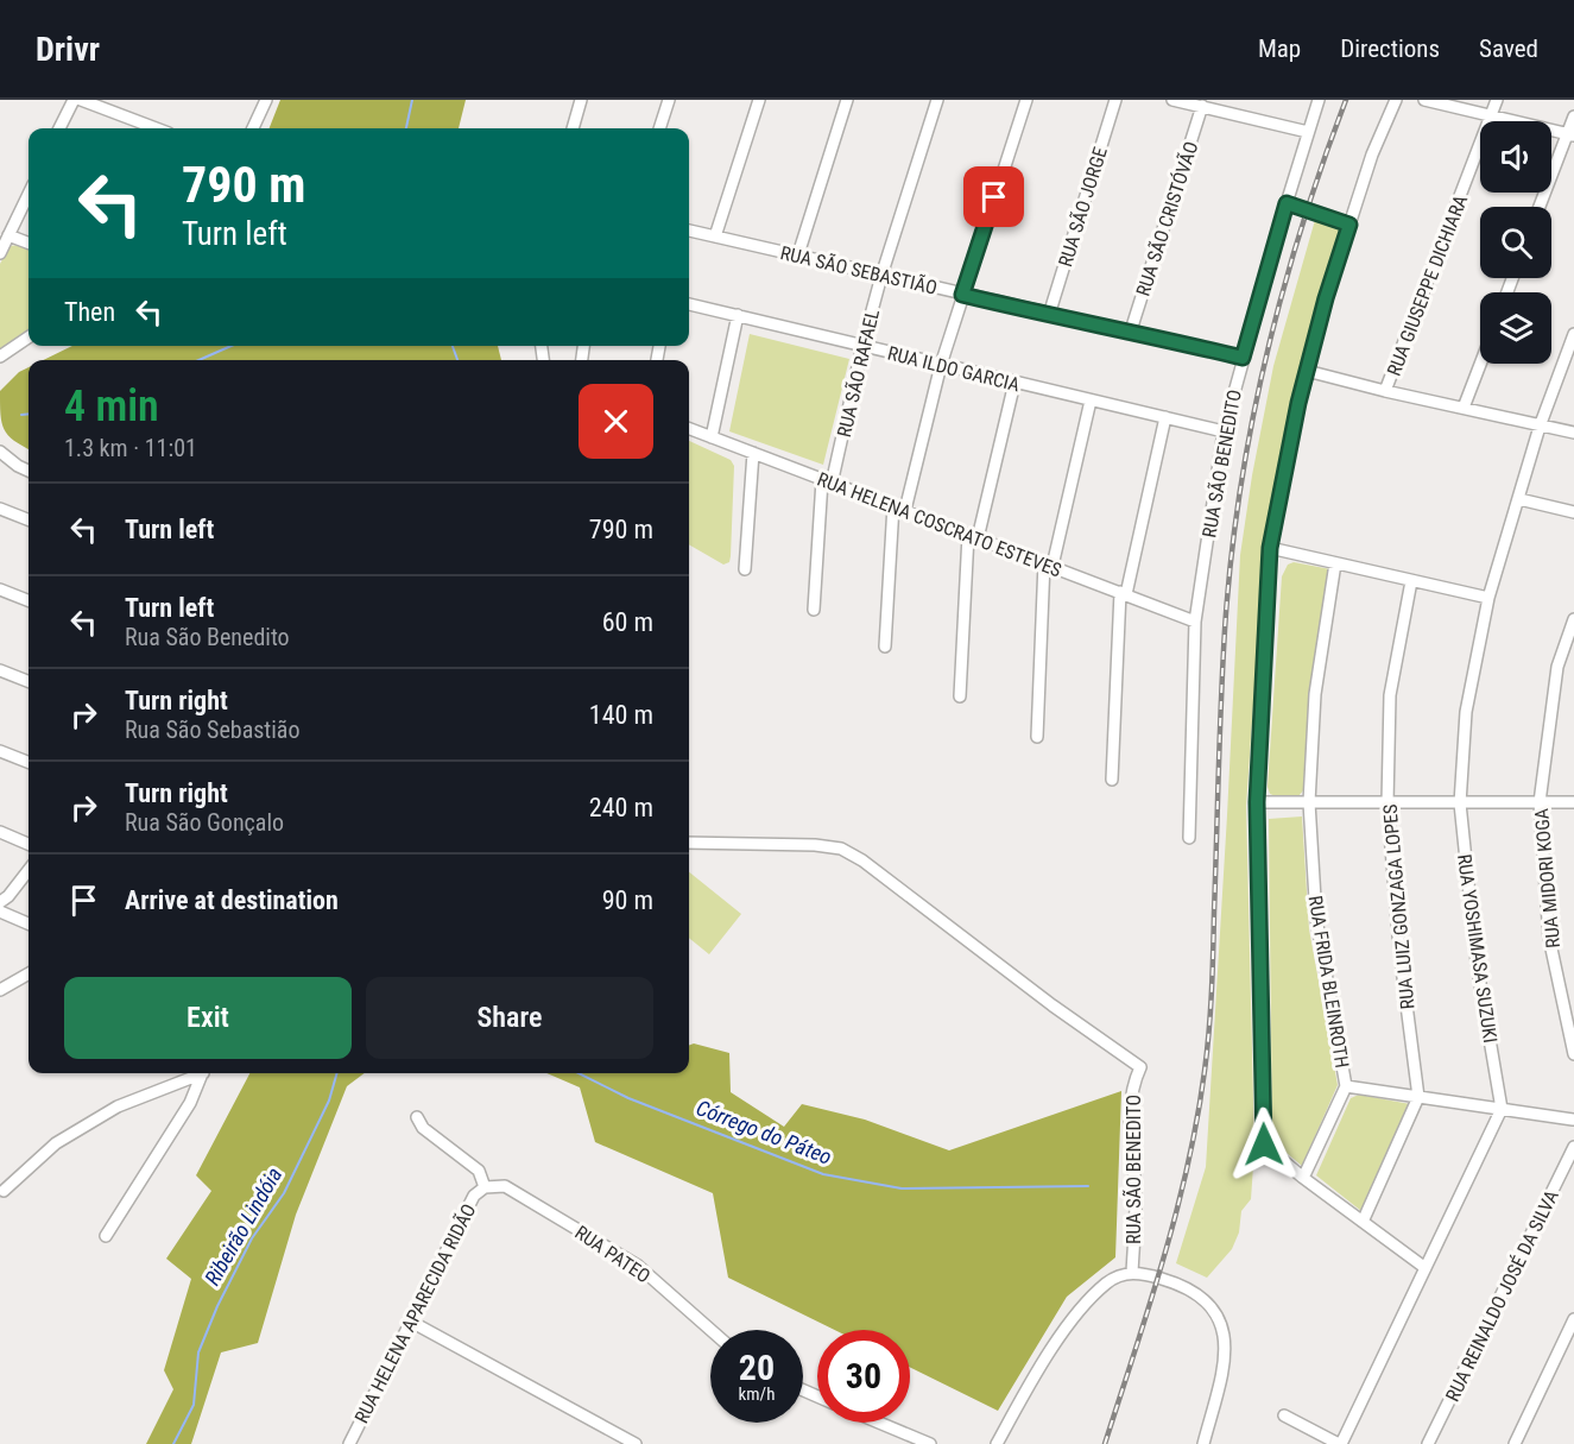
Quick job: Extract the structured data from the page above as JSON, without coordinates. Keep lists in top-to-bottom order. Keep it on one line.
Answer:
{"streets":{"street":["RUA SÃO JORGE","RUA SÃO CRISTÓVÃO","RUA SÃO SEBASTIÃO","RUA GIUSEPPE DICHIARA","RUA ILDO GARCIA","RUA SÃO RAFAEL","RUA SÃO BENEDITO","RUA HELENA COSCRATO ESTEVES","RUA MIDORI KOGA","RUA LUIZ GONZAGA LOPES","RUA YOSHIMASA SUZUKI","RUA FRIDA BLEINROTH","RUA PATEO","RUA REINALDO JOSÉ DA SILVA","RUA HELENA APARECIDA RIDÃO"]},"crossings":[["RUA SÃO JORGE","RUA SÃO SEBASTIÃO"],["RUA SÃO CRISTÓVÃO","RUA SÃO SEBASTIÃO"],["RUA SÃO SEBASTIÃO","RUA SÃO RAFAEL"],["RUA SÃO SEBASTIÃO","RUA SÃO BENEDITO"],["RUA ILDO GARCIA","RUA SÃO RAFAEL"],["RUA ILDO GARCIA","RUA SÃO BENEDITO"],["RUA SÃO RAFAEL","RUA HELENA COSCRATO ESTEVES"],["RUA SÃO BENEDITO","RUA HELENA COSCRATO ESTEVES"],["RUA PATEO","RUA HELENA APARECIDA RIDÃO"]],"water":["Córrego do Páteo","Ribeirão Lindóia"],"page":{"header":"Drivr","nav":["Map","Directions","Saved"],"turn":["790 m","Turn left"],"then":"Then","heading":["4 min","1.3 km · 11:01"],"list":[{"name":"Turn left","value":"790 m"},{"name":"Turn left","note":"Rua São Benedito","value":"60 m"},{"name":"Turn right","note":"Rua São Sebastião","value":"140 m"},{"name":"Turn right","note":"Rua São Gonçalo","value":"240 m"},{"name":"Arrive at destination","value":"90 m"}],"buttons":["Exit","Share"],"speed":"20 km/h","limit":"30"}}
